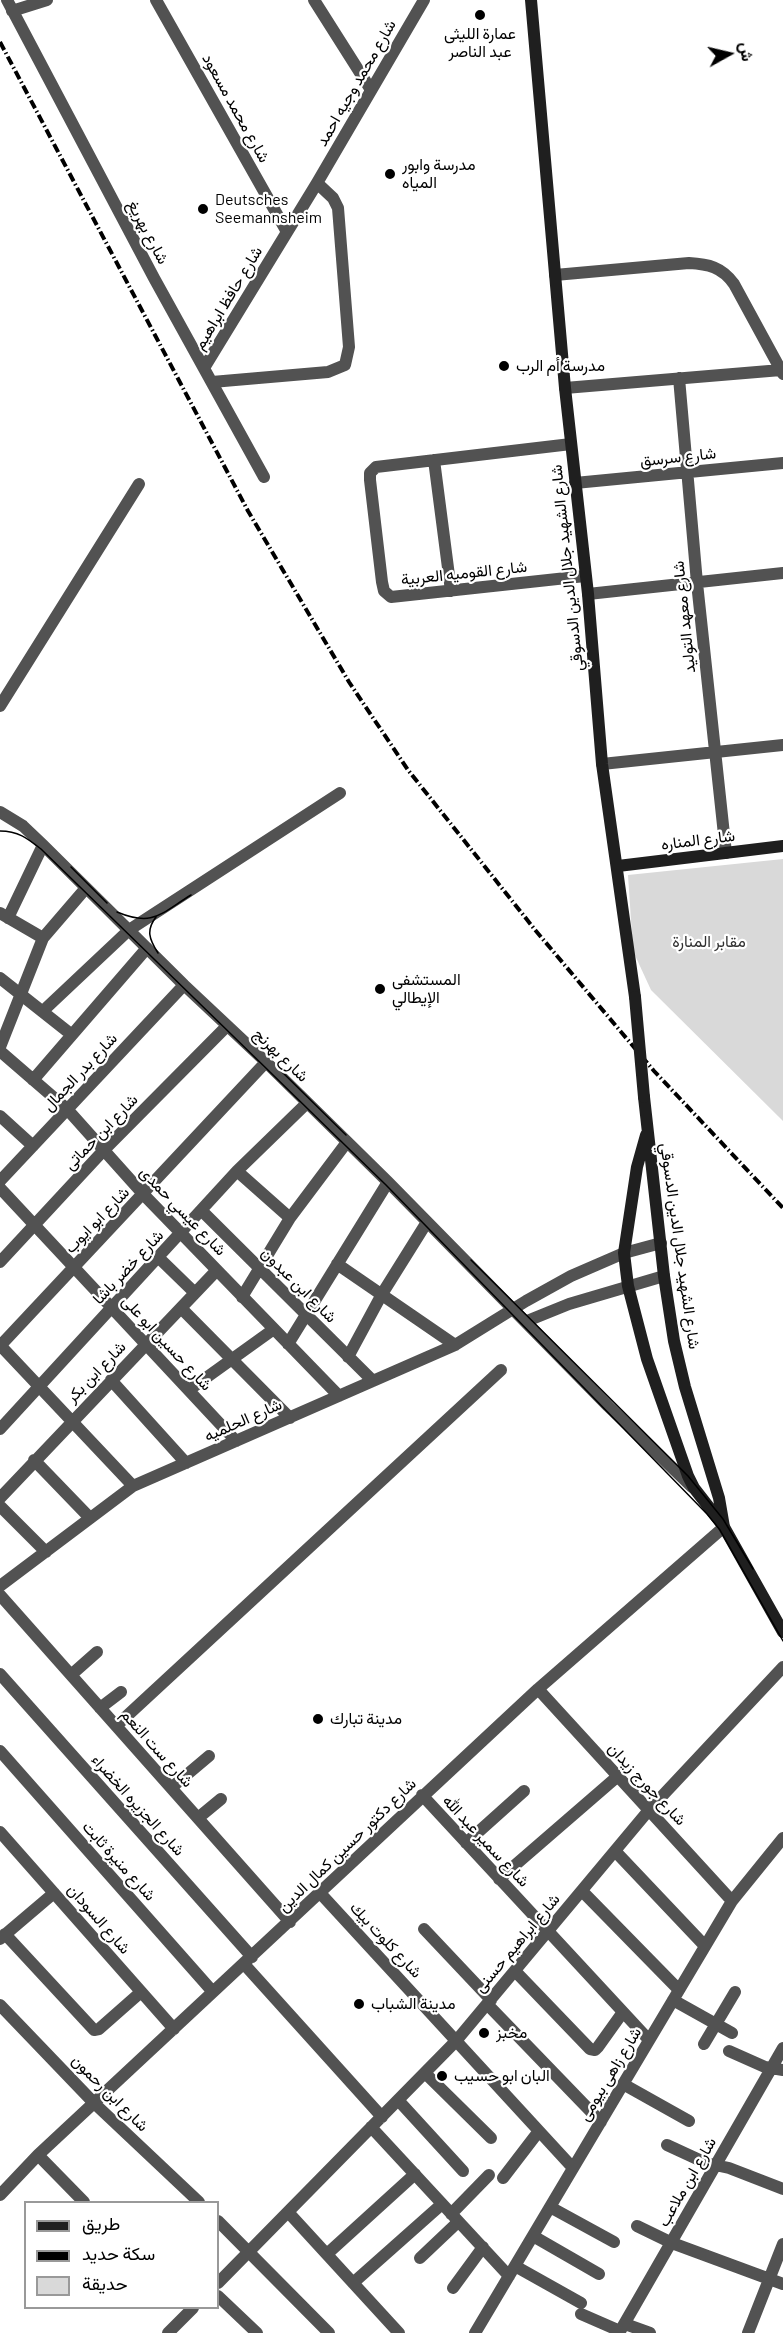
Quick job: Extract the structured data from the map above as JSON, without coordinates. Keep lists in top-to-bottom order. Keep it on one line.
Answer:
{"streets":{"main road":["شارع الشهيد جلال الدين الدسوقي","شارع المناره"],"street":["شارع محمد وجيه احمد","شارع محمد مسعود","شارع بهريغ","شارع حافظ ابراهيم","شارع سرسق","شارع القوميه العربية","شارع معهد التوليد","شارع بهرنج","شارع بدر الجمال","شارع ابن حماتى","شارع عيسي حمدى","شارع ابو ايوب","شارع خضر باشا","شارع ابن عبدون","شارع حسين ابو على","شارع ابن بكر","شارع الحلميه","شارع ست النعم","شارع جورج زيدان","شارع الجزيره الخضراء","شارع سمير عبد الله","شارع دكتور حسين كمال الدين","شارع منيرة ثابت","شارع السودان","شارع كلوت بيك","شارع ابراهيم حسنى","شارع زاهى بيومى","شارع ابن رحمون","شارع ابن ملاعب"]},"crossings":[["شارع محمد وجيه احمد","شارع حافظ ابراهيم"],["شارع محمد مسعود","شارع حافظ ابراهيم"],["شارع بهريغ","شارع حافظ ابراهيم"],["شارع سرسق","شارع الشهيد جلال الدين الدسوقي"],["شارع سرسق","شارع معهد التوليد"],["شارع الشهيد جلال الدين الدسوقي","شارع القوميه العربية"],["شارع الشهيد جلال الدين الدسوقي","شارع المناره"],["شارع الشهيد جلال الدين الدسوقي","شارع بهرنج"],["شارع الشهيد جلال الدين الدسوقي","شارع الحلميه"],["شارع الشهيد جلال الدين الدسوقي","شارع دكتور حسين كمال الدين"],["شارع معهد التوليد","شارع المناره"],["شارع بهرنج","شارع بدر الجمال"],["شارع بهرنج","شارع ابن حماتى"],["شارع بهرنج","شارع ابو ايوب"],["شارع بهرنج","شارع خضر باشا"],["شارع بهرنج","شارع الحلميه"],["شارع بدر الجمال","شارع عيسي حمدى"],["شارع ابن حماتى","شارع عيسي حمدى"],["شارع ابن حماتى","شارع حسين ابو على"],["شارع عيسي حمدى","شارع ابو ايوب"],["شارع عيسي حمدى","شارع خضر باشا"],["شارع عيسي حمدى","شارع ابن بكر"],["شارع عيسي حمدى","شارع الحلميه"],["شارع ابو ايوب","شارع حسين ابو على"],["شارع خضر باشا","شارع ابن عبدون"],["شارع خضر باشا","شارع حسين ابو على"],["شارع ابن عبدون","شارع الحلميه"],["شارع حسين ابو على","شارع ابن بكر"],["شارع حسين ابو على","شارع الحلميه"],["شارع ست النعم","شارع دكتور حسين كمال الدين"],["شارع جورج زيدان","شارع دكتور حسين كمال الدين"],["شارع جورج زيدان","شارع ابراهيم حسنى"],["شارع جورج زيدان","شارع زاهى بيومى"],["شارع الجزيره الخضراء","شارع دكتور حسين كمال الدين"],["شارع الجزيره الخضراء","شارع ابراهيم حسنى"],["شارع سمير عبد الله","شارع دكتور حسين كمال الدين"],["شارع سمير عبد الله","شارع ابراهيم حسنى"],["شارع سمير عبد الله","شارع زاهى بيومى"],["شارع دكتور حسين كمال الدين","شارع منيرة ثابت"],["شارع دكتور حسين كمال الدين","شارع السودان"],["شارع دكتور حسين كمال الدين","شارع كلوت بيك"],["شارع دكتور حسين كمال الدين","شارع ابن رحمون"],["شارع كلوت بيك","شارع ابراهيم حسنى"],["شارع كلوت بيك","شارع زاهى بيومى"]],"parks":["مقابر المنارة"],"places":["عمارة الليثى عبد الناصر","مدرسة وابور المياه","Deutsches Seemannsheim","مدرسة أم الرب","المستشفى الإيطالي","مدينة تبارك","مدينة الشباب","مخبز","البان ابو حسيب"],"legend":["طريق","سكة حديد","حديقة"],"north":"right"}
